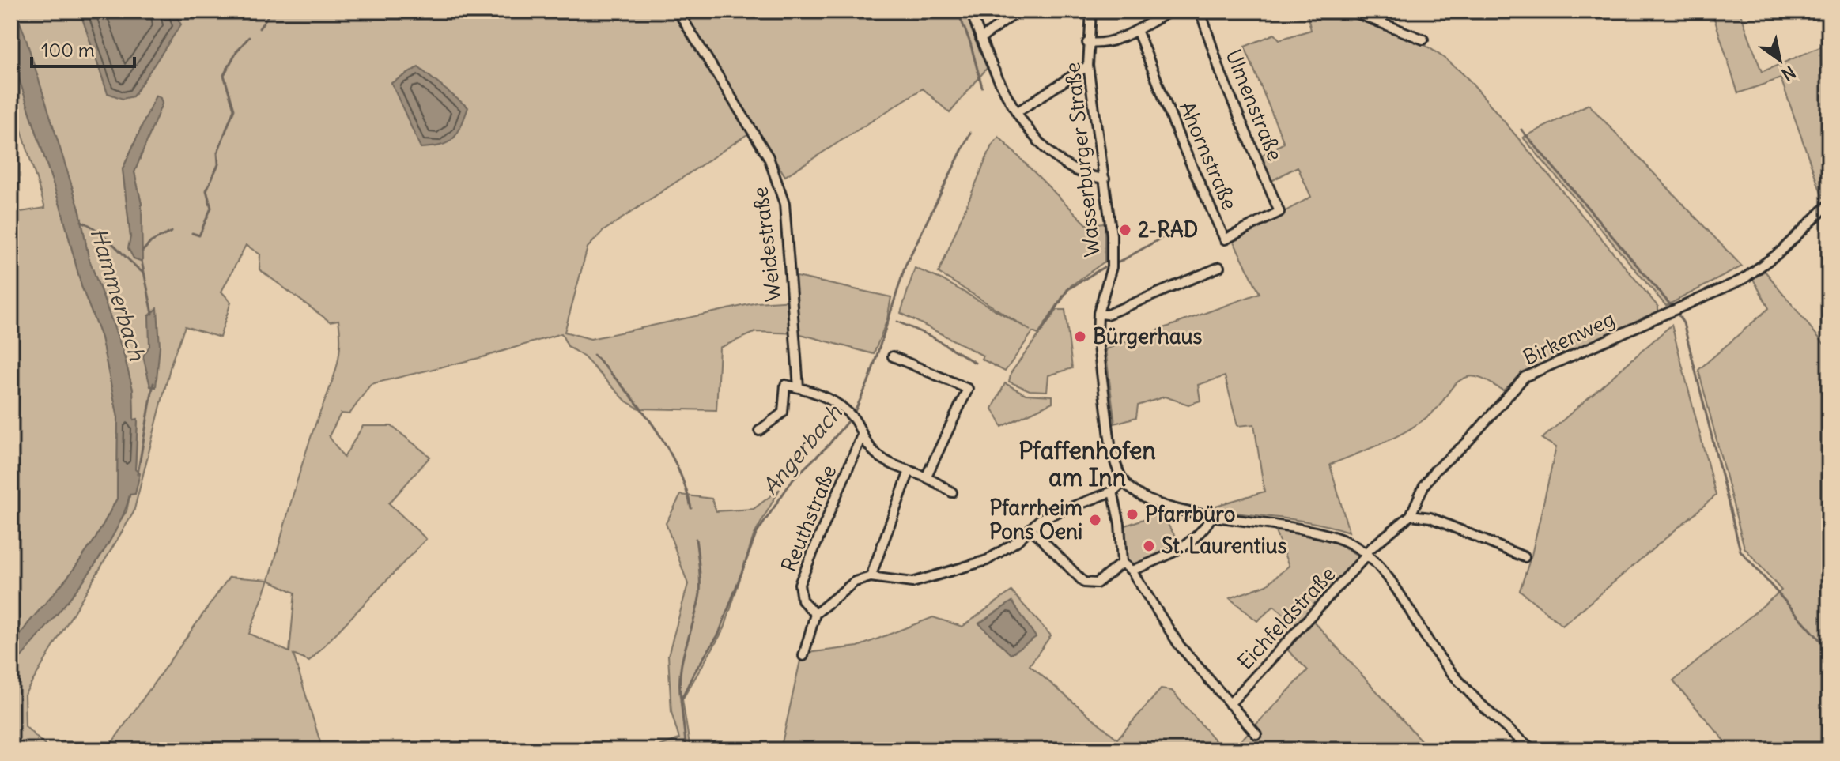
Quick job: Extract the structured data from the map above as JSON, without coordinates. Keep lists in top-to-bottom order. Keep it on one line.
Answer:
{"streets":{"street":["Ulmenstraße","Ahornstraße","Wasserburger Straße","Weidestraße","Birkenweg","Reuthstraße","Eichfeldstraße"]},"crossings":[["Ulmenstraße","Ahornstraße"],["Birkenweg","Eichfeldstraße"]],"districts":["Pfaffenhofen am Inn"],"water":["Hammerbach","Angerbach"],"places":["2-RAD","Bürgerhaus","Pfarrbüro","Pfarrheim Pons Oeni","St. Laurentius"],"scale_bar":"100 m","north":"bottom right"}
